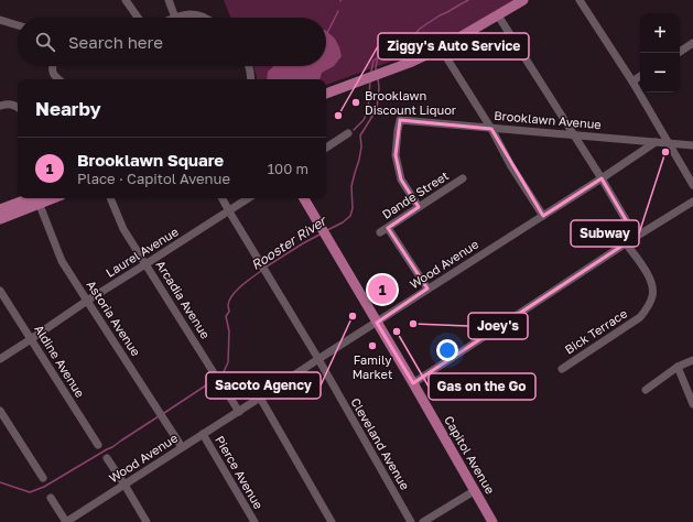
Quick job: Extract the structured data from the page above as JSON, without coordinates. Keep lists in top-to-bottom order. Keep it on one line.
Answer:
{"streets":{"main road":["Capitol Avenue"],"street":["Brooklawn Avenue","Dande Street","Laurel Avenue","Wood Avenue","Arcadia Avenue","Astoria Avenue","Bick Terrace","Aldine Avenue","Cleveland Avenue","Pierce Avenue"]},"crossings":[["Brooklawn Avenue","Dande Street"],["Brooklawn Avenue","Wood Avenue"],["Laurel Avenue","Arcadia Avenue"],["Laurel Avenue","Astoria Avenue"],["Laurel Avenue","Aldine Avenue"],["Laurel Avenue","Cleveland Avenue"],["Wood Avenue","Astoria Avenue"],["Wood Avenue","Cleveland Avenue"],["Wood Avenue","Capitol Avenue"],["Wood Avenue","Pierce Avenue"]],"water":["Rooster River"],"places":["Brooklawn Discount Liquor","Ziggy's Auto Service","Subway","Sacoto Agency","Joey's","Gas on the Go","Family Market"],"page":{"map_buttons":["+","−"],"search":"Search here","heading":"Nearby","list":[{"mark":"1","name":"Brooklawn Square","note":"Place · Capitol Avenue","value":"100 m"}],"pins":"1"}}
